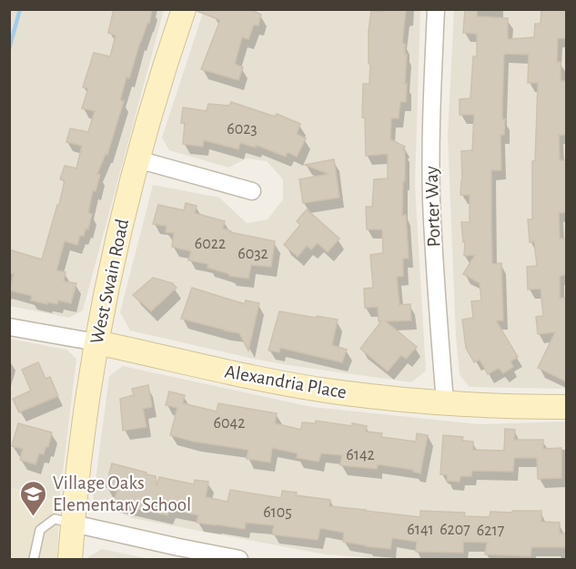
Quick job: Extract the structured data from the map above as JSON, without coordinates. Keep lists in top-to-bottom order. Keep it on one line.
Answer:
{"streets":{"street":["Porter Way","West Swain Road","Alexandria Place"]},"crossings":[["Porter Way","Alexandria Place"],["West Swain Road","Alexandria Place"]],"places":{"school or university":["Village Oaks Elementary School"]},"house_numbers":["6023","6022","6032","6042","6142","6105","6141","6207","6217"]}
